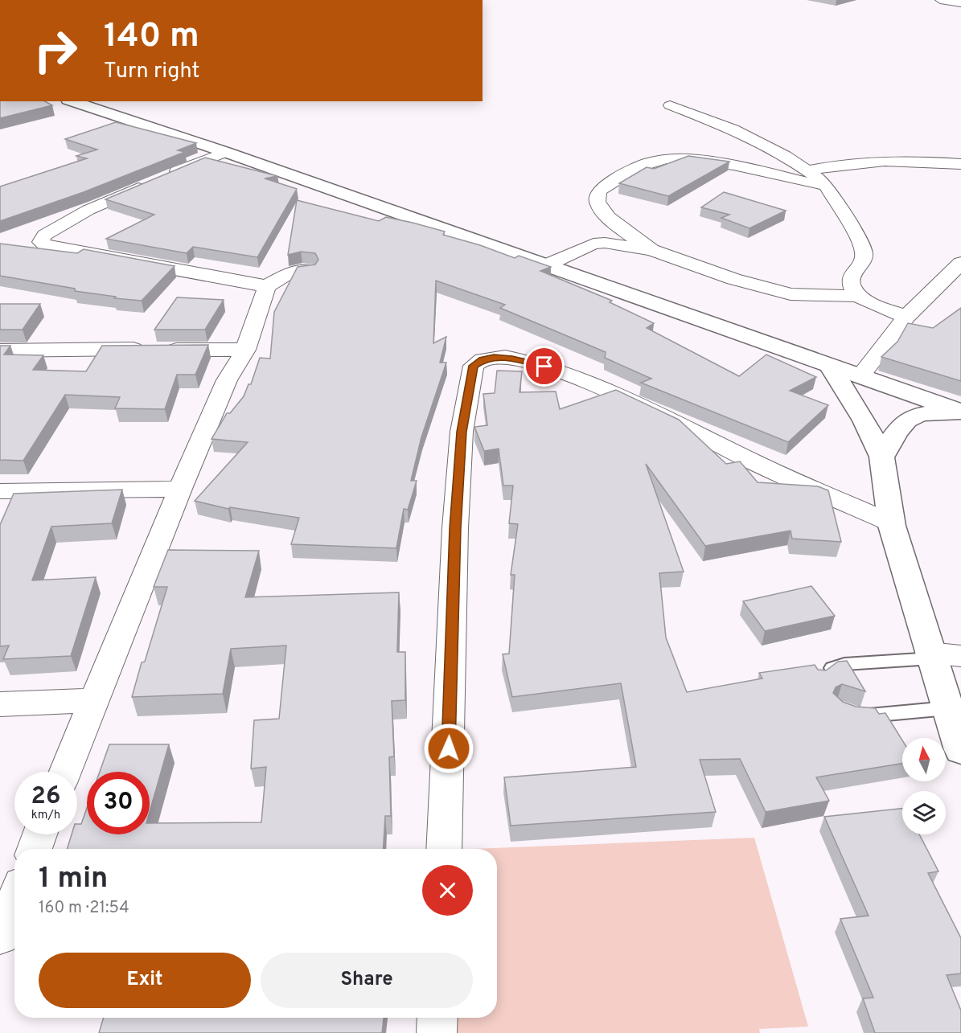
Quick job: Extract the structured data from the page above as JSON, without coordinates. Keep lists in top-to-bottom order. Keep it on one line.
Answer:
{"north":"top","page":{"turn":["140 m","Turn right"],"speed":"26 km/h","limit":"30","heading":["1 min","160 m · 21:54"],"buttons":["Exit","Share"]}}
